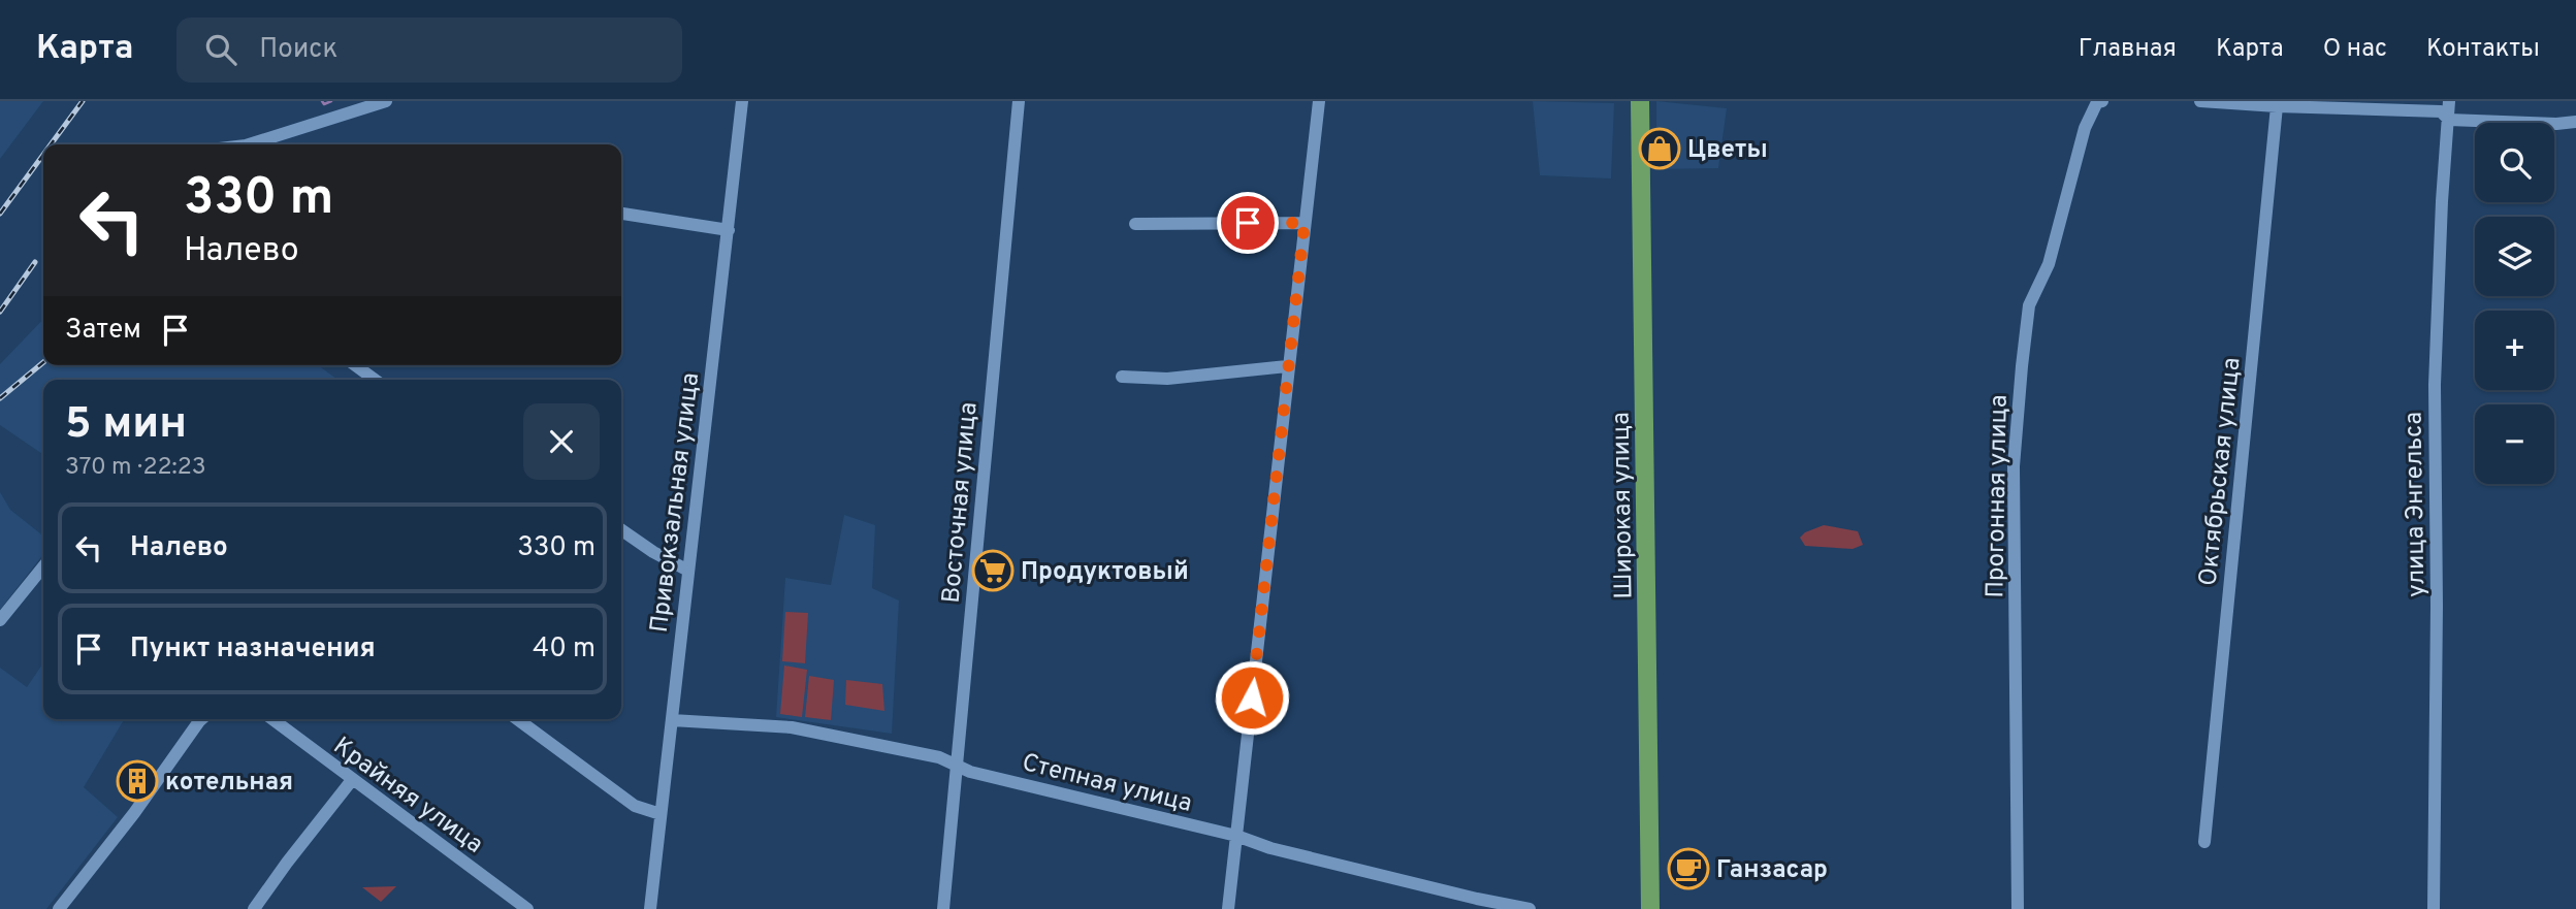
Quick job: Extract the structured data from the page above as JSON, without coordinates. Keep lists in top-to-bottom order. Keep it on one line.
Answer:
{"streets":{"main road":["Широкая улица"],"street":["Октябрьская улица","Прогонная улица","Привокзальная улица","Восточная улица","улица Энгельса","Степная улица","Крайняя улица"]},"crossings":[["Привокзальная улица","Степная улица"],["Восточная улица","Степная улица"]],"places":{"shop":["Цветы"],"supermarket":["Продуктовый"],"building":["котельная"],"cafe":["Ганзасар"]},"page":{"header":"Карта","search":"Поиск","nav":["Главная","Карта","О нас","Контакты"],"map_buttons":["+","−"],"turn":["330 m","Налево"],"then":"Затем","heading":["5 мин","370 m · 22:23"],"list":[{"name":"Налево","value":"330 m"},{"name":"Пункт назначения","value":"40 m"}]}}
